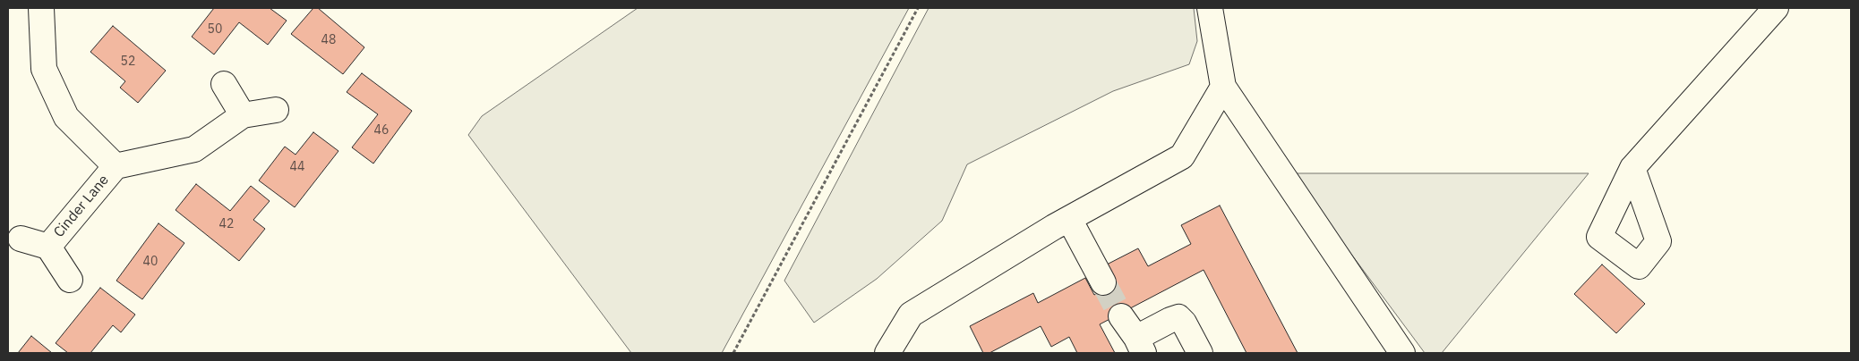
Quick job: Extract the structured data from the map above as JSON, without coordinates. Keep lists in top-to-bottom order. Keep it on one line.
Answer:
{"streets":{"street":["Cinder Lane"]},"house_numbers":["50","48","52","46","44","42","40"]}
